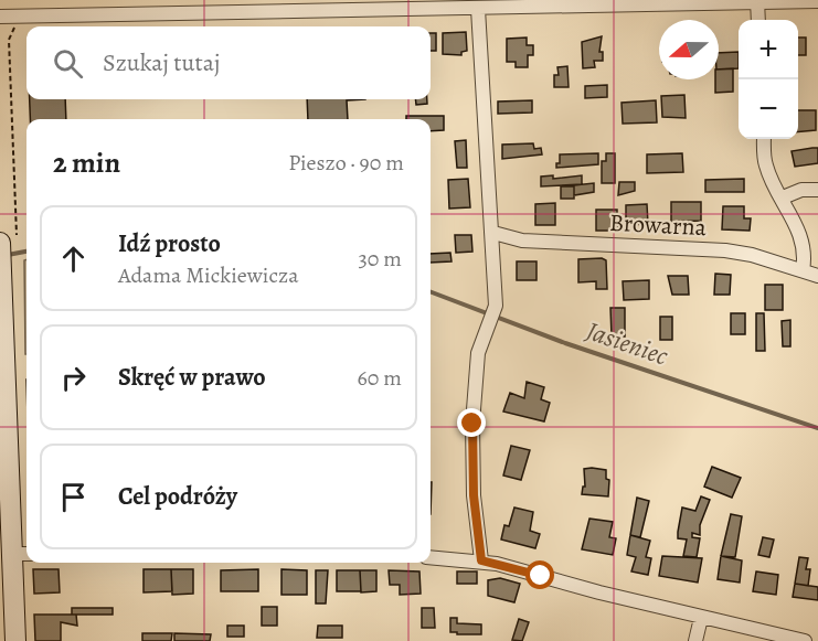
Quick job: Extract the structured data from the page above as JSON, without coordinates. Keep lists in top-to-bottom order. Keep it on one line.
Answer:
{"streets":{"street":["Browarna"]},"water":["Jasieniec"],"north":"left","page":{"map_buttons":["+","−"],"search":"Szukaj tutaj","heading":["2 min","Pieszo · 90 m"],"list":[["Idź prosto","Adama Mickiewicza","30 m"],["Skręć w prawo","60 m"],"Cel podróży"]}}
